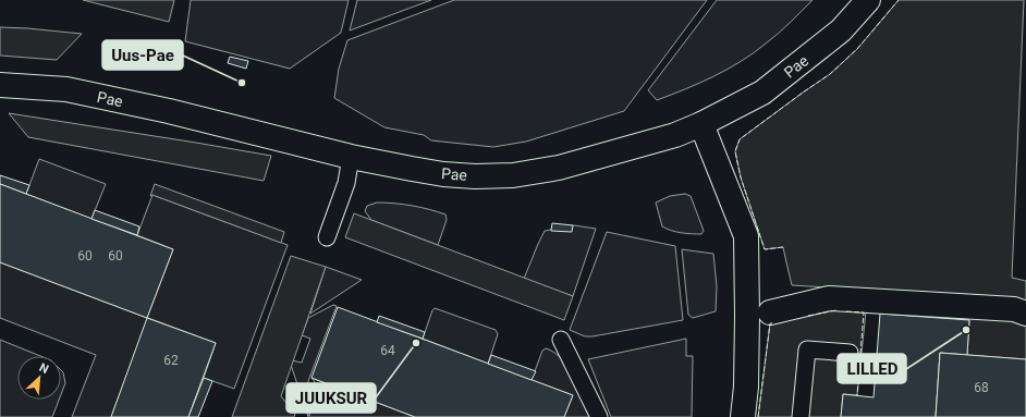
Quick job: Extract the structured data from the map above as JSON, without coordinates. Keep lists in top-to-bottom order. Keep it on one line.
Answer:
{"streets":{"street":["Pae"]},"places":["Uus-Pae","LILLED","JUUKSUR"],"house_numbers":["60","60","64","62","68"],"north":"top right"}
